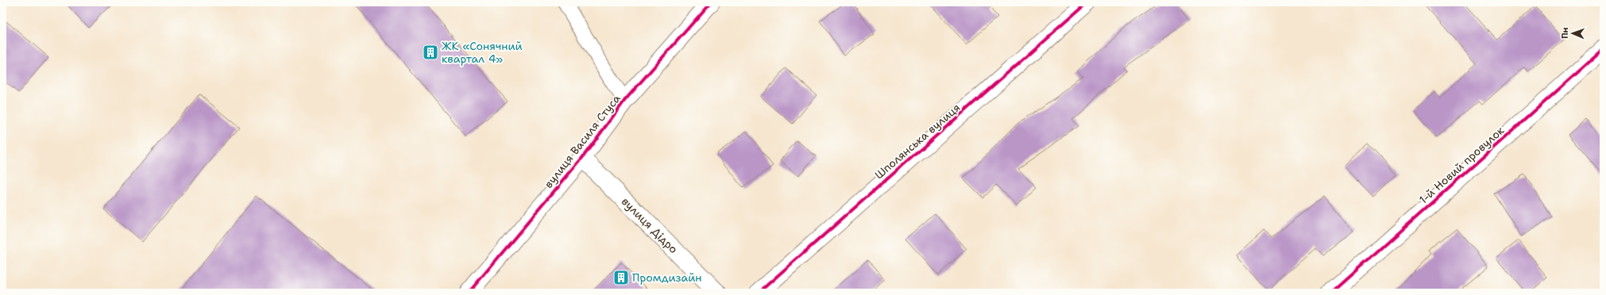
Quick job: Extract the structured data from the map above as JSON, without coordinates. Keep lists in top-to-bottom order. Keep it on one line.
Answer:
{"streets":{"street":["вулиця Василя Стуса","Шполянська вулиця","1-й Новий провулок","вулиця Дідро"]},"crossings":[["вулиця Василя Стуса","вулиця Дідро"]],"places":{"building":["ЖК «Сонячний квартал 4»","Промдизайн"]},"north":"left"}
